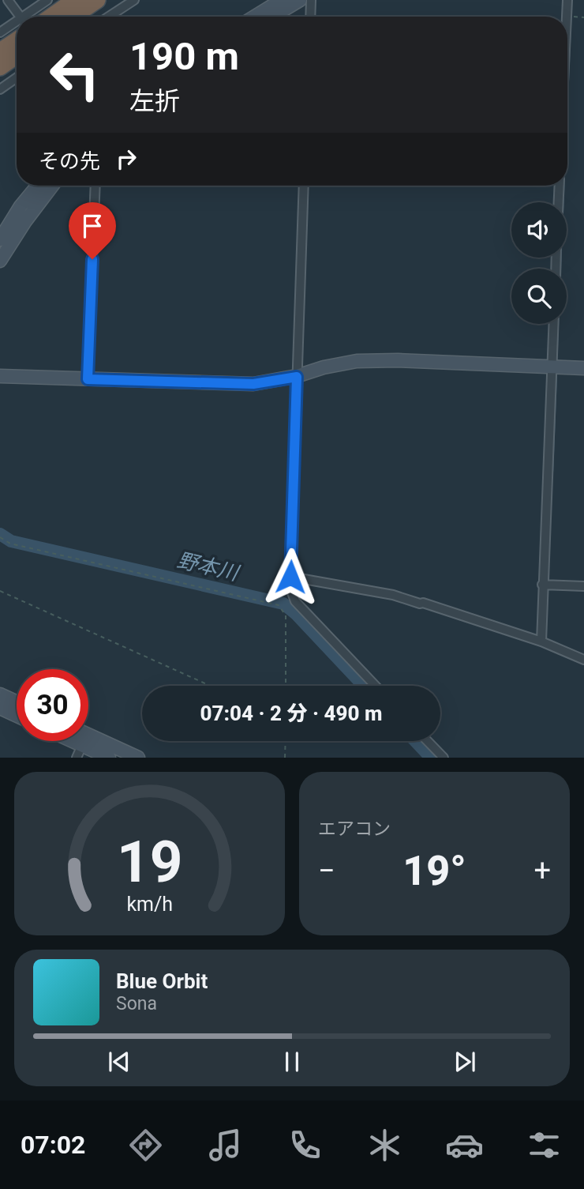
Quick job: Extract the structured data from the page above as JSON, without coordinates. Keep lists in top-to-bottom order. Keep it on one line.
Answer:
{"water":["野本川"],"page":{"turn":["190 m","左折"],"then":"その先","limit":"30","trip":"07:04 · 2 分 · 490 m","tile":"エアコン","heat":["−","19°","+"],"song":["Blue Orbit","Sona"],"tabs":"07:02","gauge":["19","km/h"]}}
